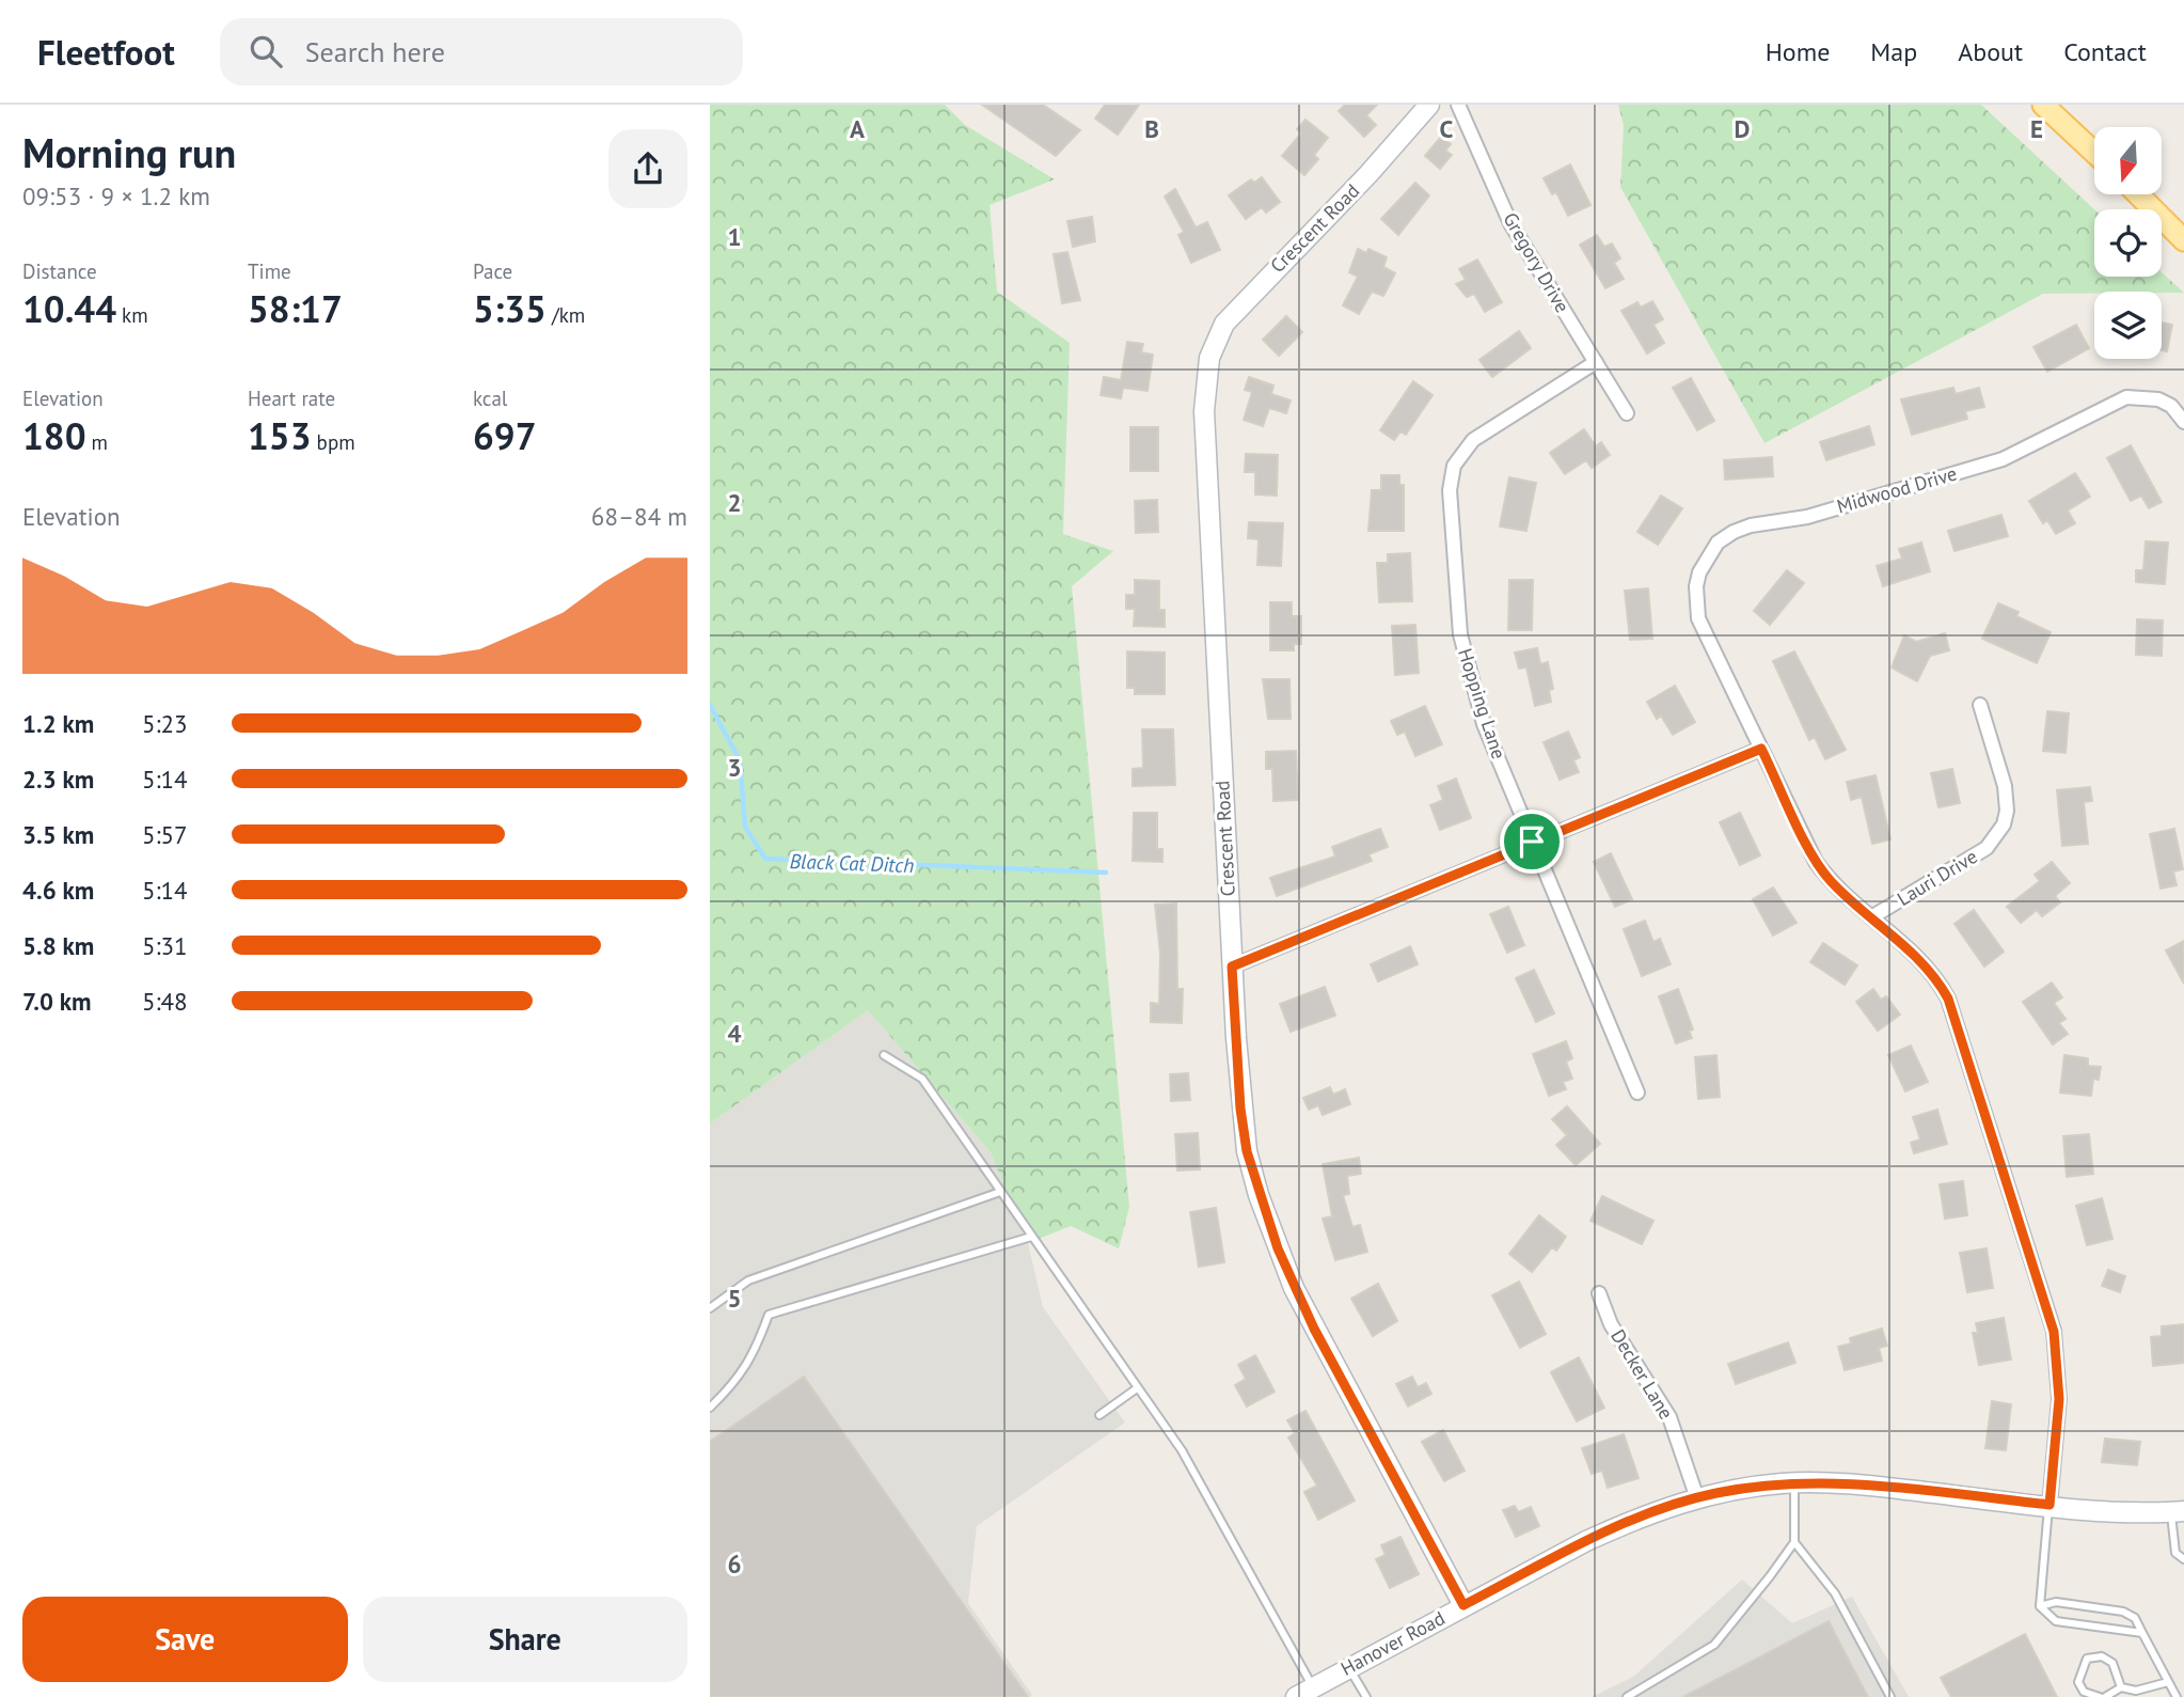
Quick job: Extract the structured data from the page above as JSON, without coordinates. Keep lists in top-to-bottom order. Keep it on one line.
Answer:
{"streets":{"street":["Crescent Road","Gregory Drive","Midwood Drive","Hopping Lane","Lauri Drive","Decker Lane","Hanover Road"]},"crossings":[["Crescent Road","Hanover Road"],["Gregory Drive","Hopping Lane"],["Midwood Drive","Lauri Drive"],["Midwood Drive","Hanover Road"],["Decker Lane","Hanover Road"]],"water":["Black Cat Ditch"],"north":"bottom","page":{"header":"Fleetfoot","search":"Search here","nav":["Home","Map","About","Contact"],"heading":["Morning run","09:53 · 9 × 1.2 km"],"stats":[["Distance","10.44 km"],["Time","58:17"],["Pace","5:35 /km"],["Elevation","180 m"],["Heart rate","153 bpm"],["kcal","697"]],"chart":["Elevation","68–84 m"],"list":[{"name":"1.2 km","note":"5:23"},{"name":"2.3 km","note":"5:14"},{"name":"3.5 km","note":"5:57"},{"name":"4.6 km","note":"5:14"},{"name":"5.8 km","note":"5:31"},{"name":"7.0 km","note":"5:48"}],"buttons":["Save","Share"]},"grid":{"columns":["A","B","C","D","E"],"rows":["1","2","3","4","5","6"]}}
